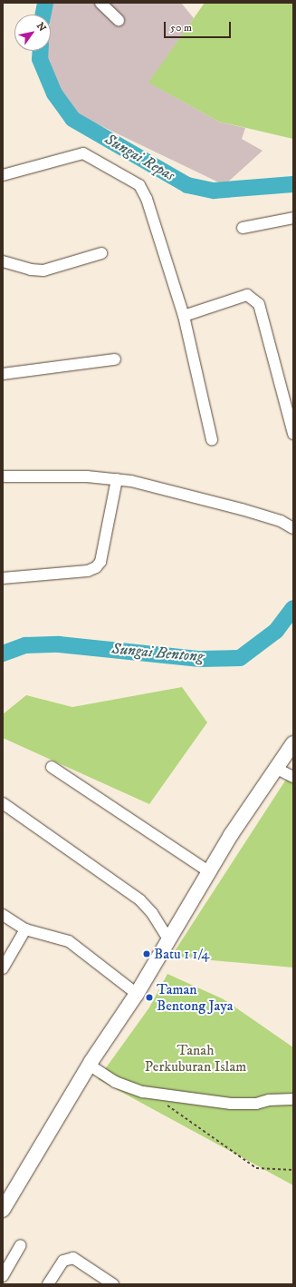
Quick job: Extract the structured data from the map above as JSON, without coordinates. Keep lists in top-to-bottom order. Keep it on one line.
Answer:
{"water":["Sungai Repas","Sungai Bentong"],"parks":["Tanah Perkuburan Islam"],"places":["Batu 1 1/4","Taman Bentong Jaya"],"scale_bar":"50 m","north":"top right"}
